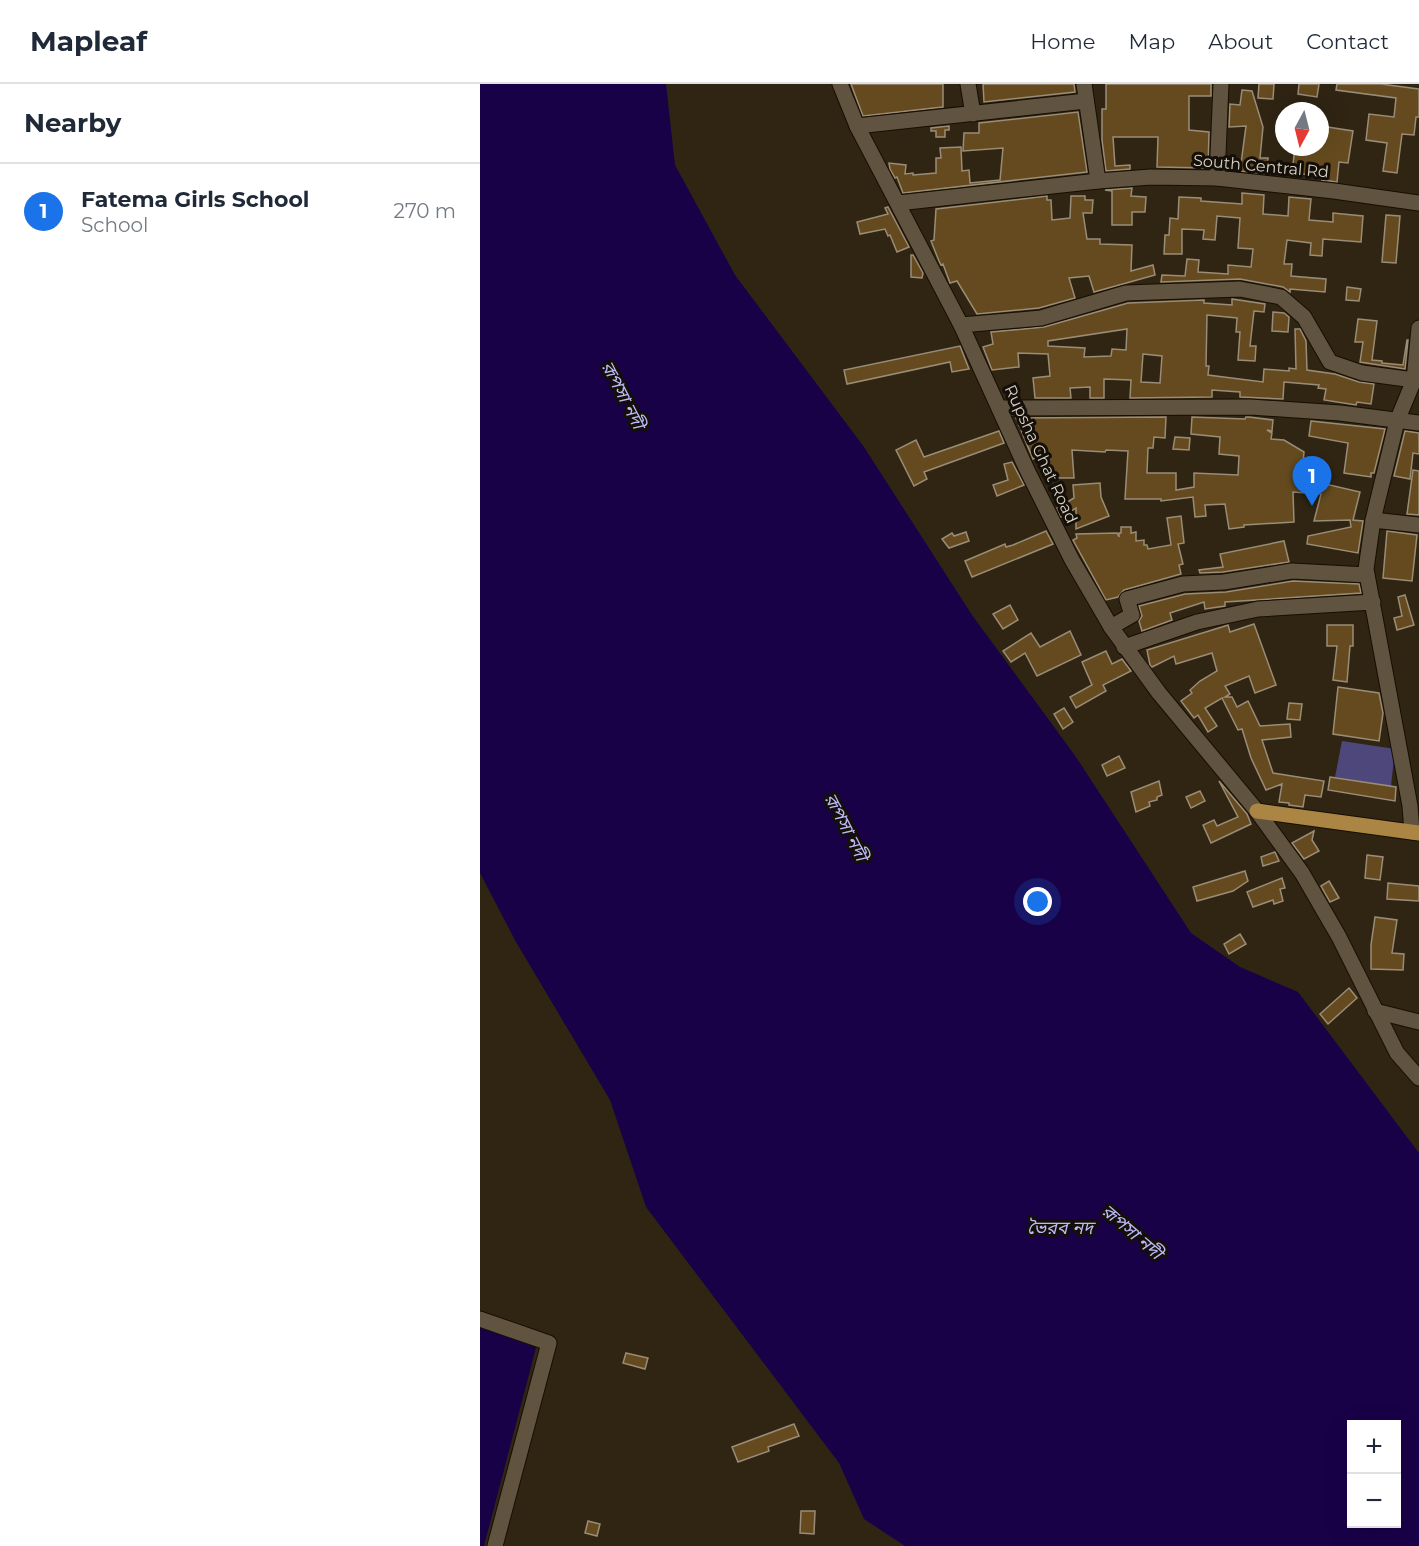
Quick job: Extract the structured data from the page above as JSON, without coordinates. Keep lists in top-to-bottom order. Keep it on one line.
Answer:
{"streets":{"street":["South Central Rd","Rupsha Ghat Road"]},"crossings":[["South Central Rd","Rupsha Ghat Road"]],"water":["রূপসা নদী","ভৈরব নদ"],"north":"bottom","page":{"header":"Mapleaf","nav":["Home","Map","About","Contact"],"heading":"Nearby","list":[{"mark":"1","name":"Fatema Girls School","note":"School","value":"270 m"}],"pins":"1","map_buttons":["+","−"]}}
